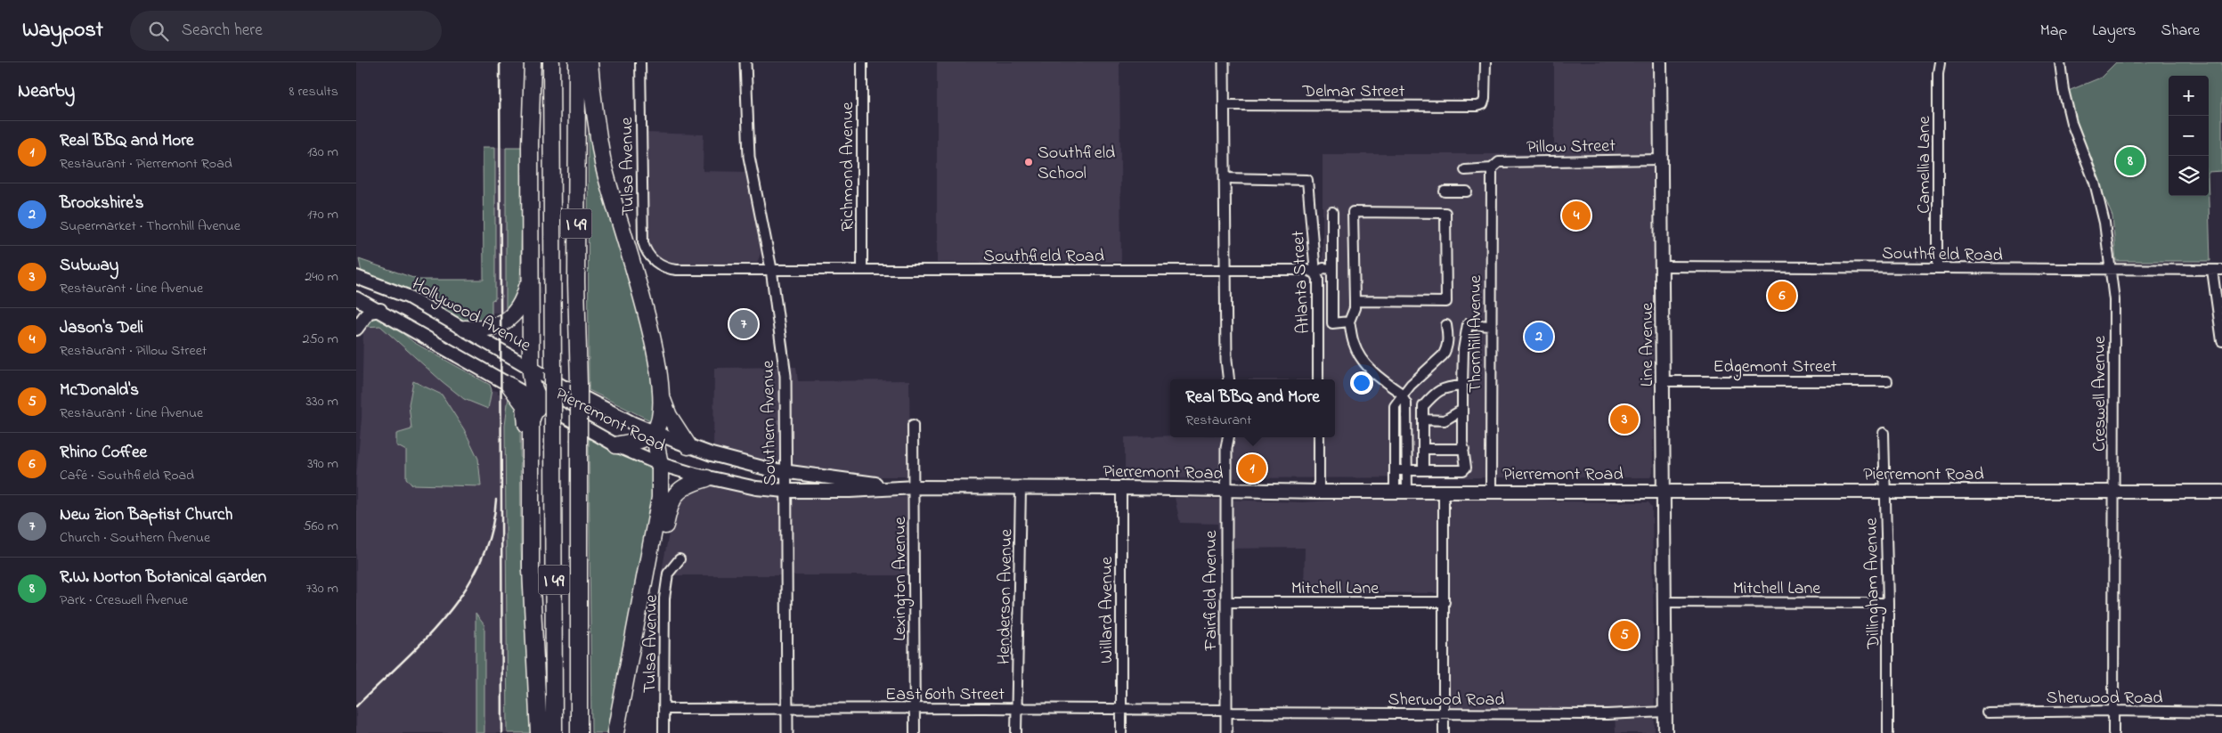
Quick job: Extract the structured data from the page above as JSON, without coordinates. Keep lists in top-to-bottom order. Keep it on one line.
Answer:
{"streets":{"highway":["I 49"],"main road":["Hollywood Avenue","Line Avenue","Pierremont Road"],"street":["Delmar Street","Pillow Street","Camellia Lane","Tulsa Avenue","Richmond Avenue","Southfield Road","Atlanta Street","Thornhill Avenue","Edgemont Street","Creswell Avenue","Southern Avenue","Lexington Avenue","Dillingham Avenue","Mitchell Lane","Fairfield Avenue","Henderson Avenue","Willard Avenue","East 60th Street","Sherwood Road"]},"crossings":[["Pillow Street","Thornhill Avenue"],["Pillow Street","Line Avenue"],["Camellia Lane","Southfield Road"],["Tulsa Avenue","Southfield Road"],["Tulsa Avenue","East 60th Street"],["Richmond Avenue","Southfield Road"],["I 49","Hollywood Avenue"],["I 49","Pierremont Road"],["Southfield Road","Atlanta Street"],["Southfield Road","Line Avenue"],["Southfield Road","Creswell Avenue"],["Southfield Road","Southern Avenue"],["Hollywood Avenue","Pierremont Road"],["Thornhill Avenue","Pierremont Road"],["Line Avenue","Edgemont Street"],["Line Avenue","Pierremont Road"],["Line Avenue","Mitchell Lane"],["Line Avenue","Sherwood Road"],["Creswell Avenue","Pierremont Road"],["Creswell Avenue","Sherwood Road"],["Pierremont Road","Southern Avenue"],["Pierremont Road","Lexington Avenue"],["Pierremont Road","Dillingham Avenue"],["Pierremont Road","Fairfield Avenue"],["Pierremont Road","Henderson Avenue"],["Pierremont Road","Willard Avenue"],["Southern Avenue","East 60th Street"],["Lexington Avenue","East 60th Street"],["Dillingham Avenue","Mitchell Lane"],["Mitchell Lane","Fairfield Avenue"],["Fairfield Avenue","East 60th Street"],["Fairfield Avenue","Sherwood Road"],["Henderson Avenue","East 60th Street"],["Willard Avenue","East 60th Street"],["East 60th Street","Sherwood Road"]],"places":["Southfield School"],"page":{"header":"Waypost","search":"Search here","nav":["Map","Layers","Share"],"heading":["Nearby","8 results"],"map_buttons":["+","−"],"list":[{"mark":"1","name":"Real BBQ and More","note":"Restaurant · Pierremont Road","value":"130 m"},{"mark":"2","name":"Brookshire's","note":"Supermarket · Thornhill Avenue","value":"170 m"},{"mark":"3","name":"Subway","note":"Restaurant · Line Avenue","value":"240 m"},{"mark":"4","name":"Jason's Deli","note":"Restaurant · Pillow Street","value":"250 m"},{"mark":"5","name":"McDonald's","note":"Restaurant · Line Avenue","value":"330 m"},{"mark":"6","name":"Rhino Coffee","note":"Café · Southfield Road","value":"390 m"},{"mark":"7","name":"New Zion Baptist Church","note":"Church · Southern Avenue","value":"560 m"},{"mark":"8","name":"R.W. Norton Botanical Garden","note":"Park · Creswell Avenue","value":"730 m"}],"pins":["8","4","6","7","2","3","1","5"],"popup":["Real BBQ and More","Restaurant"]}}
